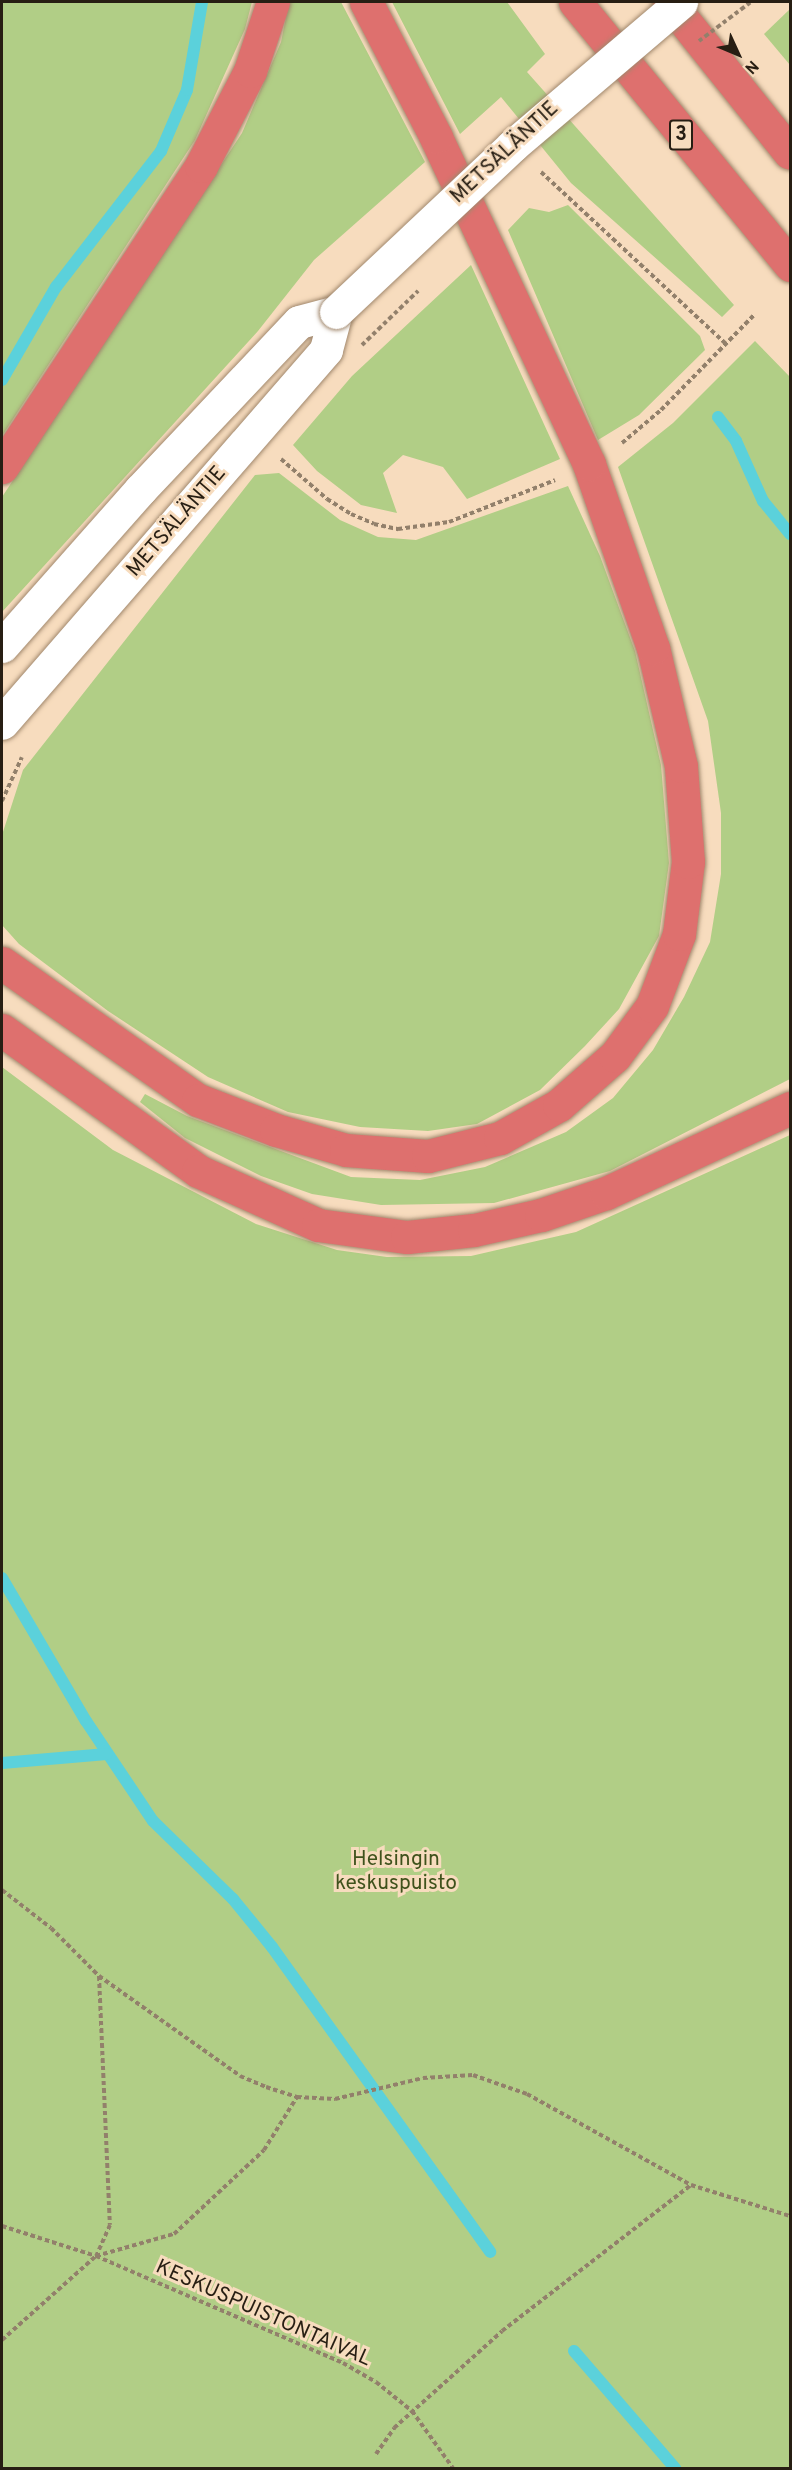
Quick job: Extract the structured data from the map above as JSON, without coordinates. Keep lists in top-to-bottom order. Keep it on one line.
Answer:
{"streets":{"highway":["3"],"main road":["METSÄLÄNTIE"],"path":["KESKUSPUISTONTAIVAL"]},"parks":["Helsingin keskuspuisto"],"north":"bottom right"}
